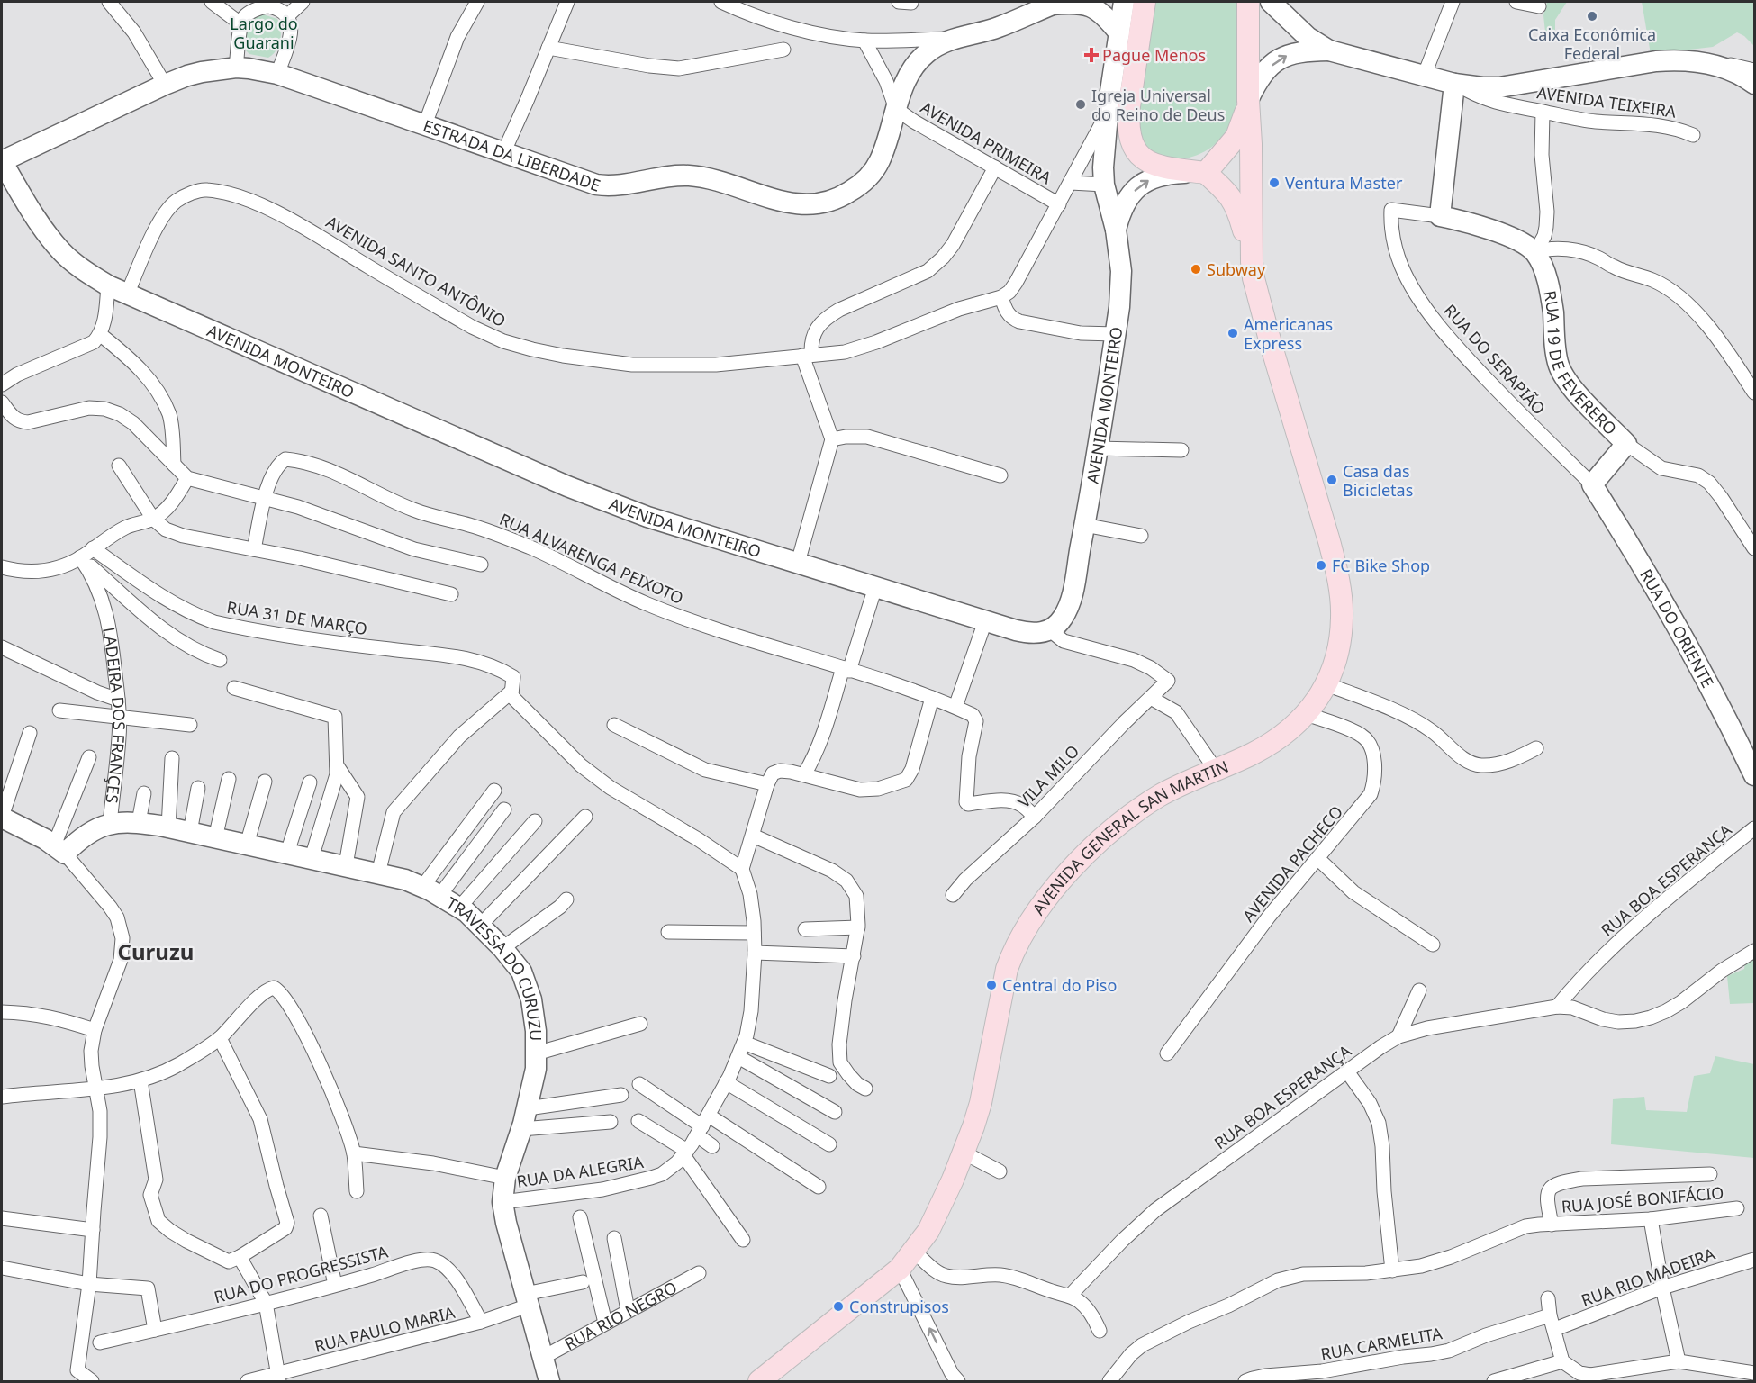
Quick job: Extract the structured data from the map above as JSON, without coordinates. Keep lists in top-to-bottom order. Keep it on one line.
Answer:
{"streets":{"main road":["AVENIDA GENERAL SAN MARTIN"],"street":["AVENIDA TEIXEIRA","AVENIDA PRIMEIRA","ESTRADA DA LIBERDADE","AVENIDA SANTO ANTÔNIO","RUA DO SERAPIÃO","RUA 19 DE FEVERERO","AVENIDA MONTEIRO","RUA ALVARENGA PEIXOTO","RUA 31 DE MARÇO","RUA DO ORIENTE","LADEIRA DOS FRANÇES","VILA MILO","AVENIDA PACHECO","RUA BOA ESPERANÇA","TRAVESSA DO CURUZU","RUA DA ALEGRIA","RUA JOSÉ BONIFÁCIO","RUA DO PROGRESSISTA","RUA RIO MADEIRA","RUA RIO NEGRO","RUA PAULO MARIA","RUA CARMELITA"]},"crossings":[["AVENIDA PRIMEIRA","ESTRADA DA LIBERDADE"],["ESTRADA DA LIBERDADE","AVENIDA MONTEIRO"],["AVENIDA SANTO ANTÔNIO","AVENIDA MONTEIRO"],["RUA DO SERAPIÃO","RUA DO ORIENTE"],["AVENIDA MONTEIRO","VILA MILO"],["RUA ALVARENGA PEIXOTO","VILA MILO"],["LADEIRA DOS FRANÇES","TRAVESSA DO CURUZU"],["AVENIDA GENERAL SAN MARTIN","AVENIDA PACHECO"],["TRAVESSA DO CURUZU","RUA DA ALEGRIA"],["TRAVESSA DO CURUZU","RUA RIO NEGRO"],["TRAVESSA DO CURUZU","RUA PAULO MARIA"],["RUA DO PROGRESSISTA","RUA PAULO MARIA"]],"districts":["Curuzu"],"parks":["Largo do Guarani"],"places":{"other":["Caixa Econômica Federal","Igreja Universal do Reino de Deus","Ventura Master","Subway","Americanas Express","Casa das Bicicletas","FC Bike Shop","Central do Piso","Construpisos"],"health":["Pague Menos"]}}
